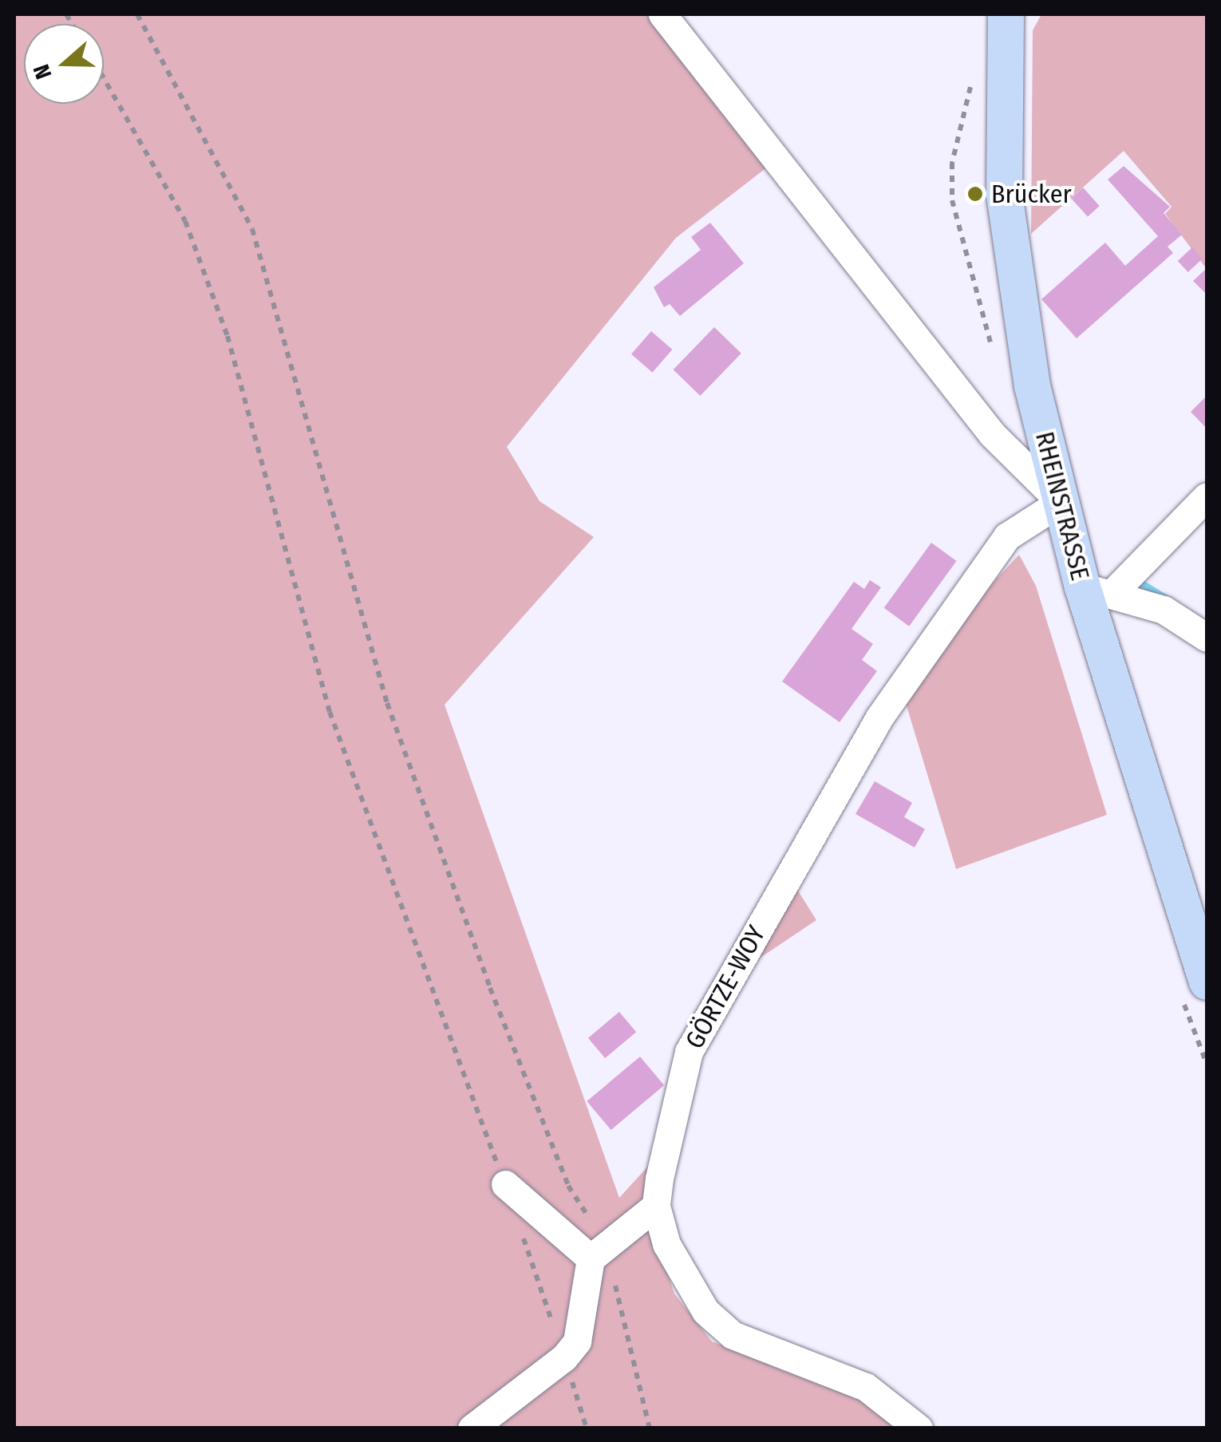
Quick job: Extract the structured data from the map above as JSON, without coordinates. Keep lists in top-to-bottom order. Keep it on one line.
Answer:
{"streets":{"main road":["RHEINSTRASSE"],"street":["GÖRTZE-WOY"]},"crossings":[["RHEINSTRASSE","GÖRTZE-WOY"]],"places":["Brücker"],"north":"left"}
